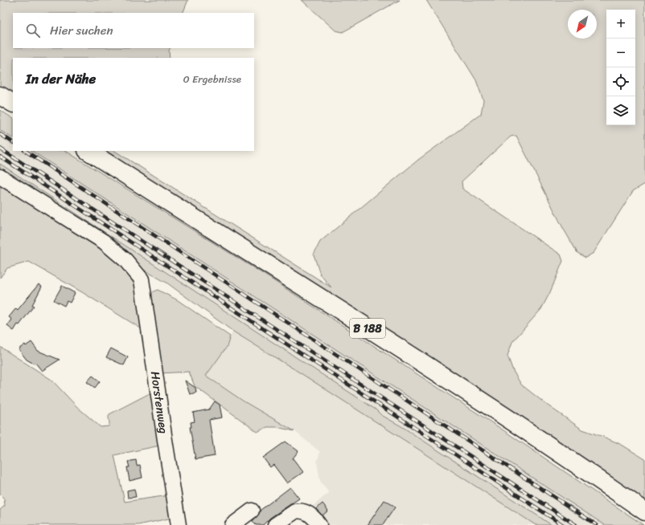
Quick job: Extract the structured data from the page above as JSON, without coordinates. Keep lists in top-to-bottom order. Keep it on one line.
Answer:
{"streets":{"main road":["B 188"],"street":["Horstenweg"]},"north":"bottom left","page":{"map_buttons":["+","−"],"search":"Hier suchen","heading":["In der Nähe","0 Ergebnisse"]}}
